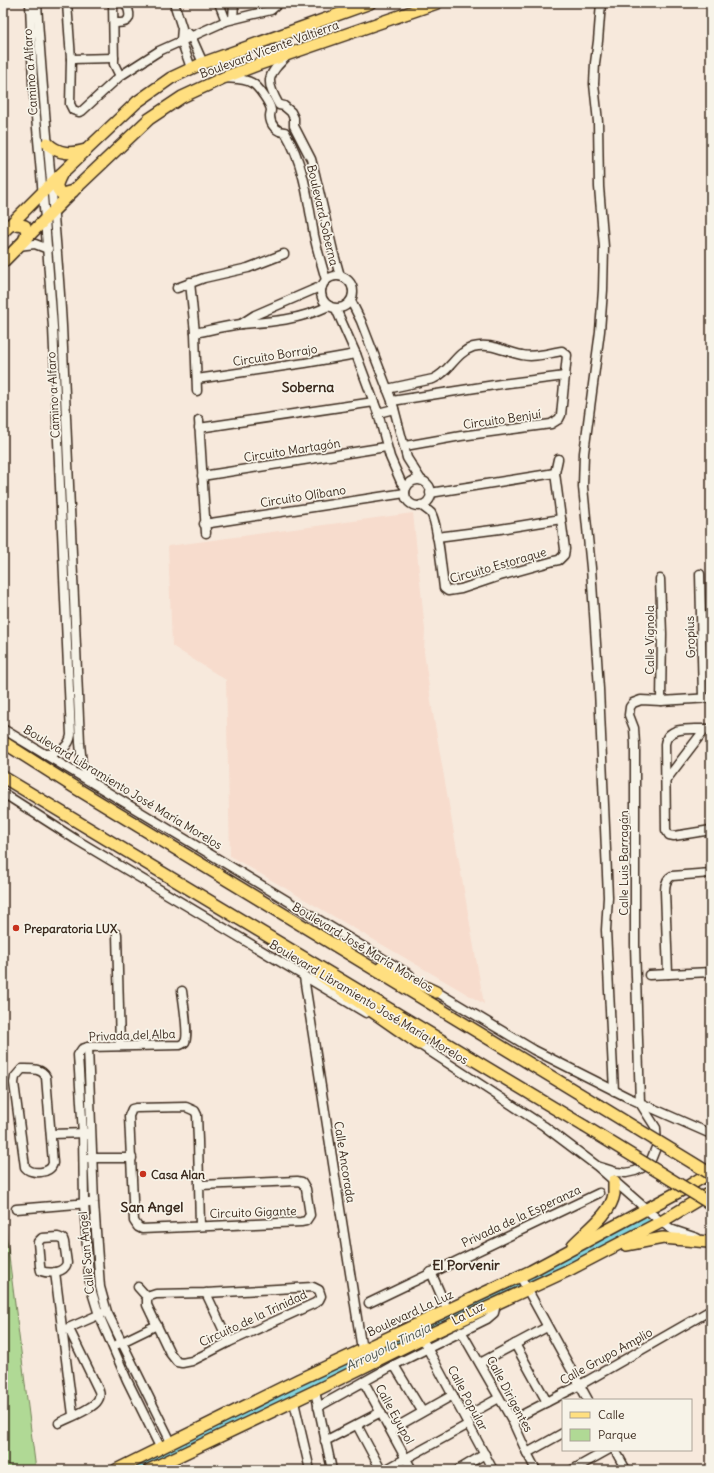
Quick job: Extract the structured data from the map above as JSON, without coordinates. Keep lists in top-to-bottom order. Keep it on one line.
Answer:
{"streets":{"main road":["Boulevard Vicente Valtierra","Boulevard José María Morelos","Boulevard La Luz"],"street":["Camino a Alfaro","Boulevard Soberna","Circuito Borrajo","Circuito Benjuí","Circuito Martagón","Circuito Olíbano","Circuito Estoraque","Gropíus","Calle Vignola","Boulevard Libramiento José María Morelos","Calle Luis Barragán","Privada del Alba","Calle Ancorada","Circuito Gigante","Privada de la Esperanza","Calle San Ángel","La Luz","Circuito de la Trinidad","Calle Grupo Amplio","Calle Dirigentes","Calle Popular","Calle Eyupol"]},"crossings":[["Boulevard Vicente Valtierra","Camino a Alfaro"],["Boulevard Vicente Valtierra","Boulevard Soberna"],["Camino a Alfaro","Boulevard Libramiento José María Morelos"],["Circuito Olíbano","Circuito Estoraque"],["Gropíus","Calle Luis Barragán"],["Calle Vignola","Calle Luis Barragán"],["Boulevard Libramiento José María Morelos","Calle Luis Barragán"],["Boulevard Libramiento José María Morelos","Calle Ancorada"],["Boulevard Libramiento José María Morelos","Boulevard La Luz"],["Boulevard José María Morelos","Boulevard La Luz"],["Privada del Alba","Calle San Ángel"],["Calle Ancorada","Boulevard La Luz"],["Calle San Ángel","Boulevard La Luz"],["Boulevard La Luz","La Luz"],["Boulevard La Luz","Calle Popular"],["La Luz","Calle Dirigentes"],["La Luz","Calle Popular"],["La Luz","Calle Eyupol"],["Calle Grupo Amplio","Calle Dirigentes"]],"districts":["Soberna","San Angel","El Porvenir"],"water":["Arroyo la Tinaja"],"places":["Preparatoria LUX","Casa Alan"],"legend":["Calle","Parque"]}
